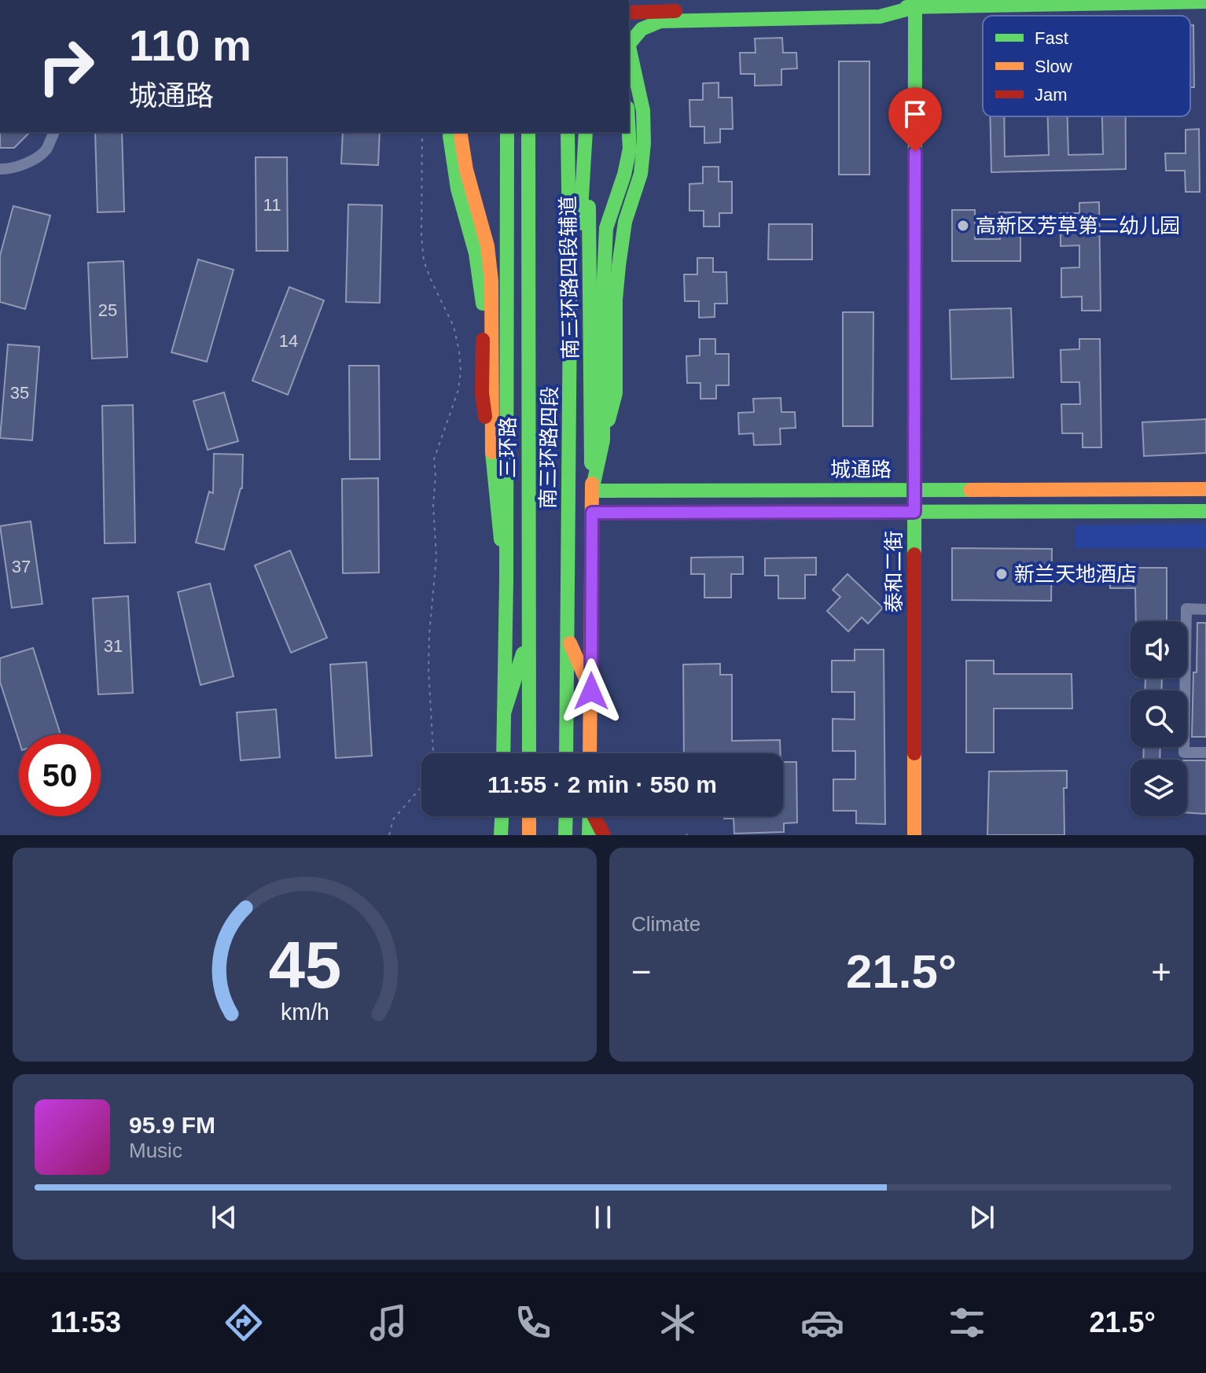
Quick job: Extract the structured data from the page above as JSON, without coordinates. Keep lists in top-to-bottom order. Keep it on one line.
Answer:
{"streets":{"main road":["南三环路四段辅道","三环路","南三环路四段","城通路","泰和二街"]},"crossings":[["南三环路四段辅道","城通路"],["城通路","泰和二街"]],"places":["高新区芳草第二幼儿园","新兰天地酒店"],"house_numbers":["11","25","14","35","37","31"],"legend":["Fast","Slow","Jam"],"page":{"turn":["110 m","城通路"],"limit":"50","trip":"11:55 · 2 min · 550 m","tile":"Climate","heat":["−","21.5°","+"],"song":["95.9 FM","Music"],"tabs":["11:53","21.5°"],"gauge":["45","km/h"]}}
